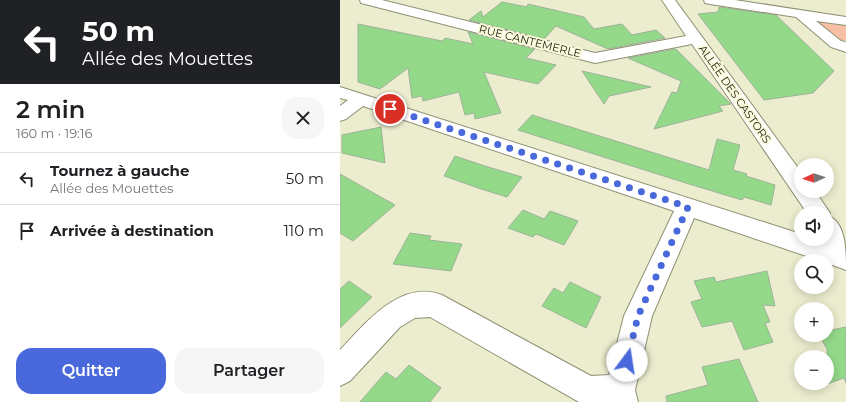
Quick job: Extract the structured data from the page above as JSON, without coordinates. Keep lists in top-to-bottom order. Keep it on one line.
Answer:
{"streets":{"street":["RUE CANTEMERLE","ALLÉE DES CASTORS"]},"crossings":[["RUE CANTEMERLE","ALLÉE DES CASTORS"]],"north":"left","page":{"turn":["50 m","Allée des Mouettes"],"heading":["2 min","160 m · 19:16"],"list":[{"name":"Tournez à gauche","note":"Allée des Mouettes","value":"50 m"},{"name":"Arrivée à destination","value":"110 m"}],"map_buttons":["+","−"],"buttons":["Quitter","Partager"]}}
